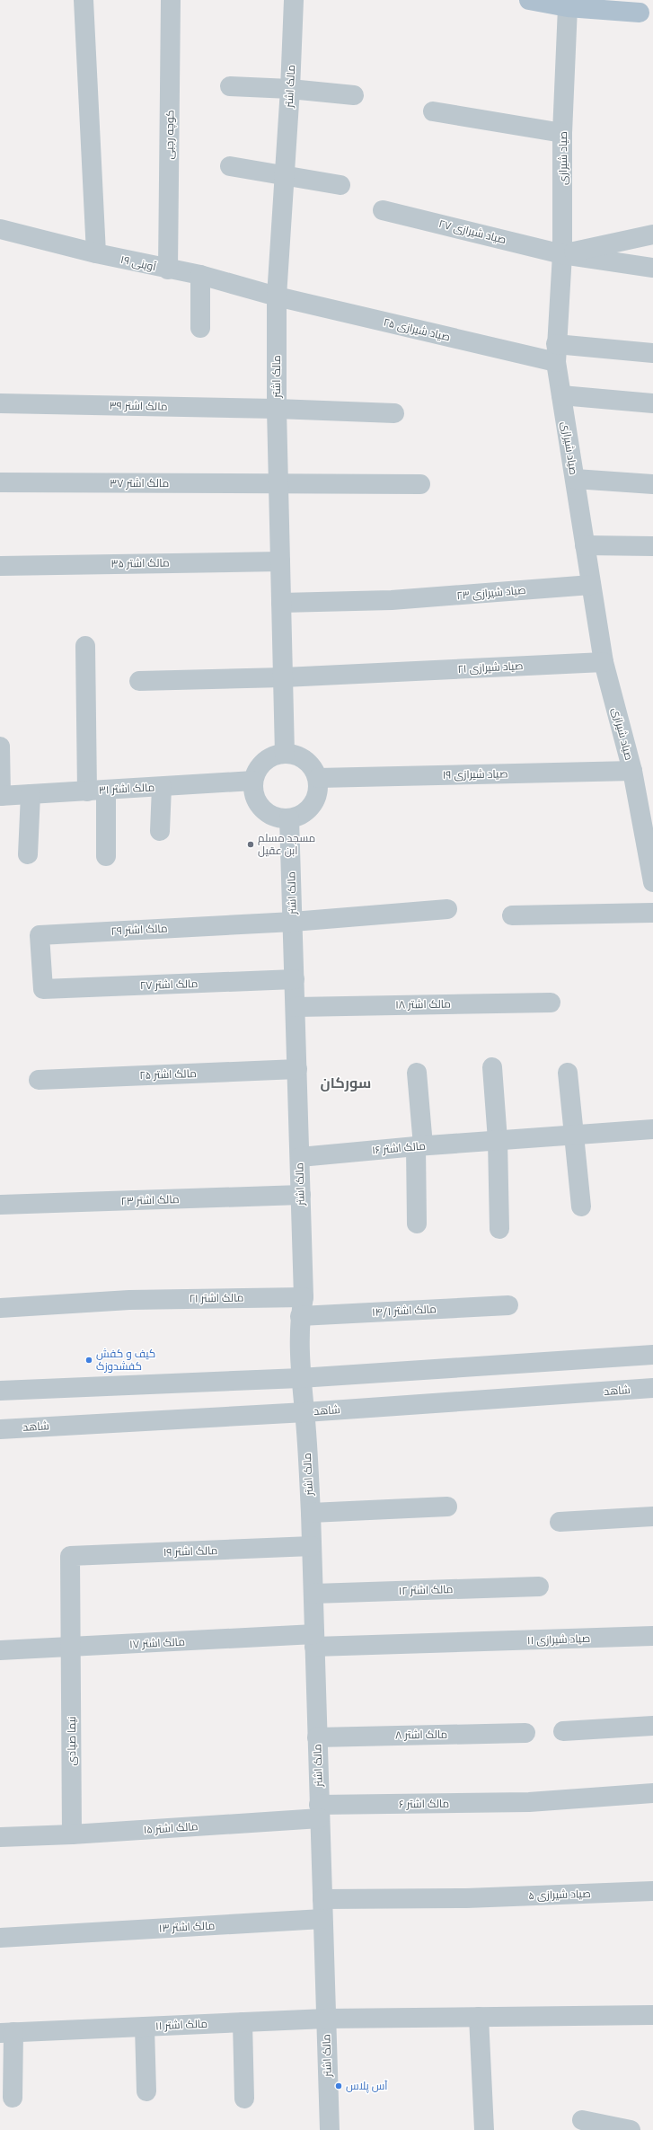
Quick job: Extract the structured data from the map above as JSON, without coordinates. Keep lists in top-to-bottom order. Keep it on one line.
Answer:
{"streets":{"street":["مالک اشتر","کوچه رجبی","صیاد شیرازی","صیاد شیرازی ۲۷","آوینی ۱۹","صیاد شیرازی ۲۵","مالک اشتر ۳۹","مالک اشتر ۳۷","مالک اشتر ۳۵","صیاد شیرازی ۲۳","صیاد شیرازی ۲۱","صیاد شیرازی ۱۹","مالک اشتر ۳۱","مالک اشتر ۲۹","مالک اشتر ۲۷","مالک اشتر ۱۸","مالک اشتر ۲۵","مالک اشتر ۱۶","مالک اشتر ۲۳","مالک اشتر ۲۱","مالک اشتر ۱۴/۱","شاهد","مالک اشتر ۱۹","مالک اشتر ۱۲","صیاد شیرازی ۱۱","مالک اشتر ۱۷","مالک اشتر ۸","نیما صیادی","مالک اشتر ۶","مالک اشتر ۱۵","صیاد شیرازی ۵","مالک اشتر ۱۳","مالک اشتر ۱۱"]},"crossings":[["مالک اشتر","آوینی ۱۹"],["مالک اشتر","صیاد شیرازی ۲۵"],["مالک اشتر","مالک اشتر ۳۹"],["مالک اشتر","مالک اشتر ۳۷"],["مالک اشتر","مالک اشتر ۳۵"],["مالک اشتر","صیاد شیرازی ۲۳"],["مالک اشتر","صیاد شیرازی ۲۱"],["مالک اشتر","صیاد شیرازی ۱۹"],["مالک اشتر","مالک اشتر ۳۱"],["مالک اشتر","مالک اشتر ۲۹"],["مالک اشتر","مالک اشتر ۲۷"],["مالک اشتر","مالک اشتر ۱۸"],["مالک اشتر","مالک اشتر ۲۵"],["مالک اشتر","مالک اشتر ۱۶"],["مالک اشتر","مالک اشتر ۲۳"],["مالک اشتر","مالک اشتر ۲۱"],["مالک اشتر","مالک اشتر ۱۴/۱"],["مالک اشتر","شاهد"],["مالک اشتر","مالک اشتر ۱۹"],["مالک اشتر","مالک اشتر ۱۲"],["مالک اشتر","صیاد شیرازی ۱۱"],["مالک اشتر","مالک اشتر ۱۷"],["مالک اشتر","مالک اشتر ۸"],["مالک اشتر","مالک اشتر ۶"],["مالک اشتر","مالک اشتر ۱۵"],["مالک اشتر","صیاد شیرازی ۵"],["مالک اشتر","مالک اشتر ۱۳"],["مالک اشتر","مالک اشتر ۱۱"],["کوچه رجبی","آوینی ۱۹"],["صیاد شیرازی","صیاد شیرازی ۲۷"],["صیاد شیرازی","صیاد شیرازی ۲۵"],["صیاد شیرازی","صیاد شیرازی ۲۳"],["صیاد شیرازی","صیاد شیرازی ۲۱"],["صیاد شیرازی","صیاد شیرازی ۱۹"],["آوینی ۱۹","صیاد شیرازی ۲۵"],["صیاد شیرازی ۱۹","مالک اشتر ۳۱"],["مالک اشتر ۲۹","مالک اشتر ۲۷"],["مالک اشتر ۱۹","نیما صیادی"],["صیاد شیرازی ۱۱","مالک اشتر ۱۷"],["مالک اشتر ۱۷","نیما صیادی"],["نیما صیادی","مالک اشتر ۱۵"],["مالک اشتر ۶","مالک اشتر ۱۵"]],"districts":["سورکان"],"places":["مسجد مسلم ابن عقیل","کیف و کفش کفشدوزک","آس پلاس"]}
